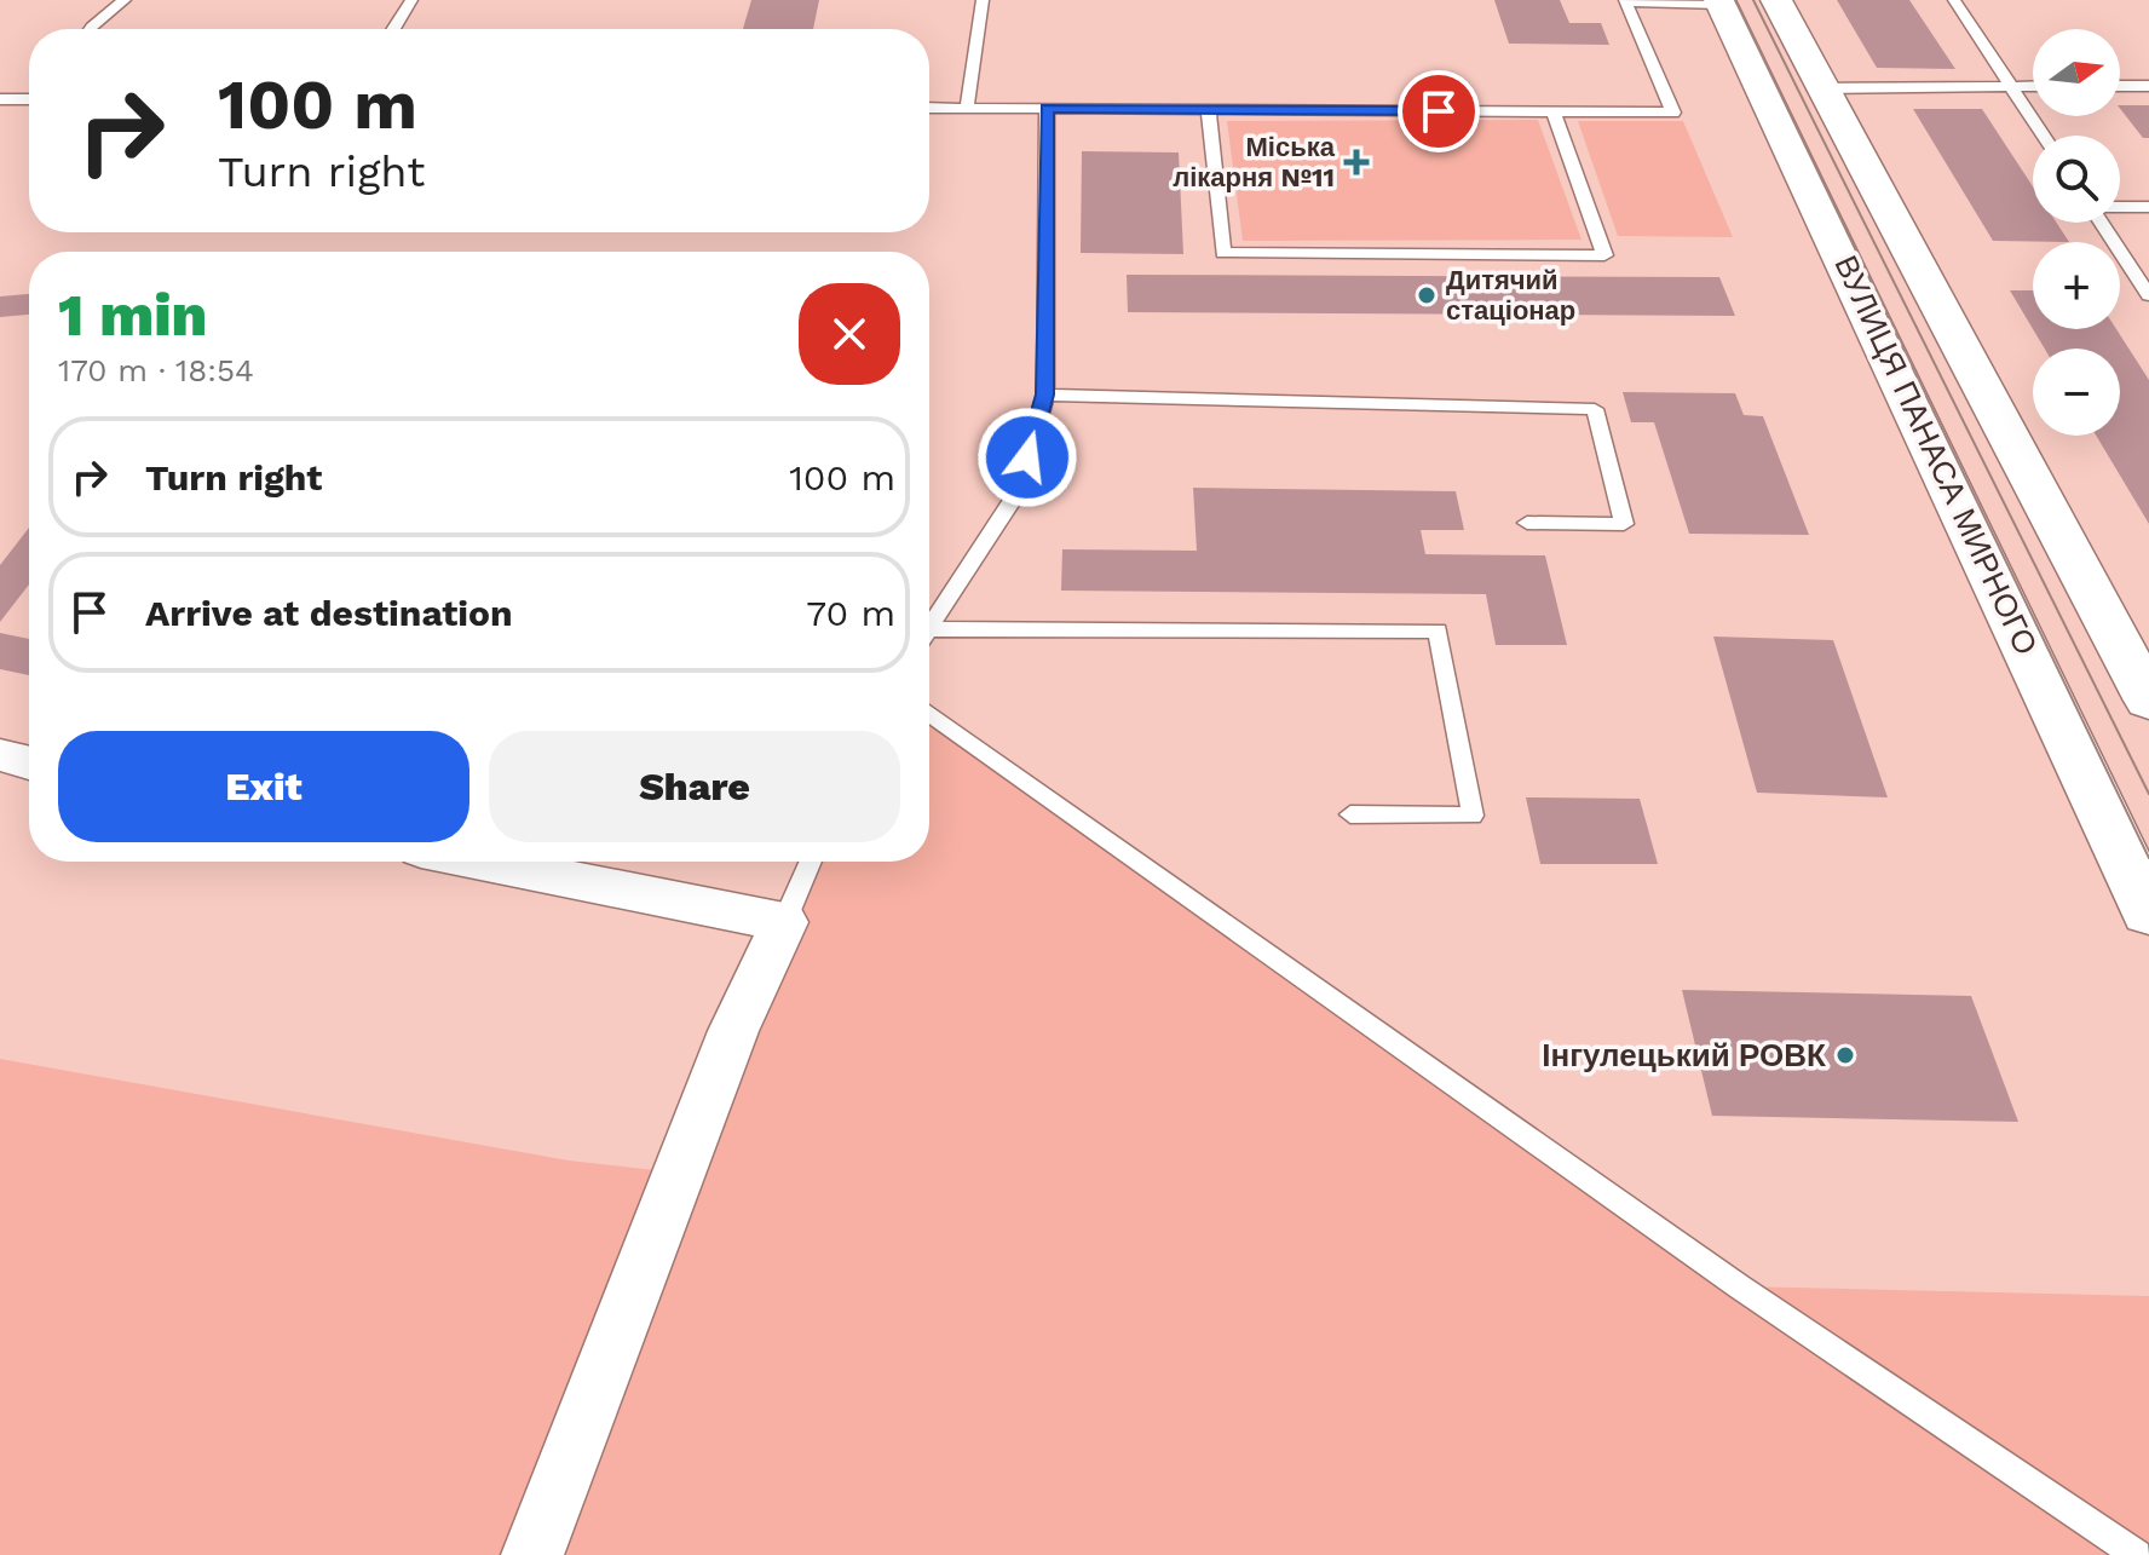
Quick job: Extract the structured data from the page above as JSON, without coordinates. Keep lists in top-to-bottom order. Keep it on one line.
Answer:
{"streets":{"main road":["ВУЛИЦЯ ПАНАСА МИРНОГО"]},"places":{"health":["Міська лікарня №11"],"other":["Дитячий стаціонар","Інгулецький РОВК"]},"north":"right","page":{"map_buttons":["+","−"],"turn":["100 m","Turn right"],"heading":["1 min","170 m · 18:54"],"list":[{"name":"Turn right","value":"100 m"},{"name":"Arrive at destination","value":"70 m"}],"buttons":["Exit","Share"]}}
